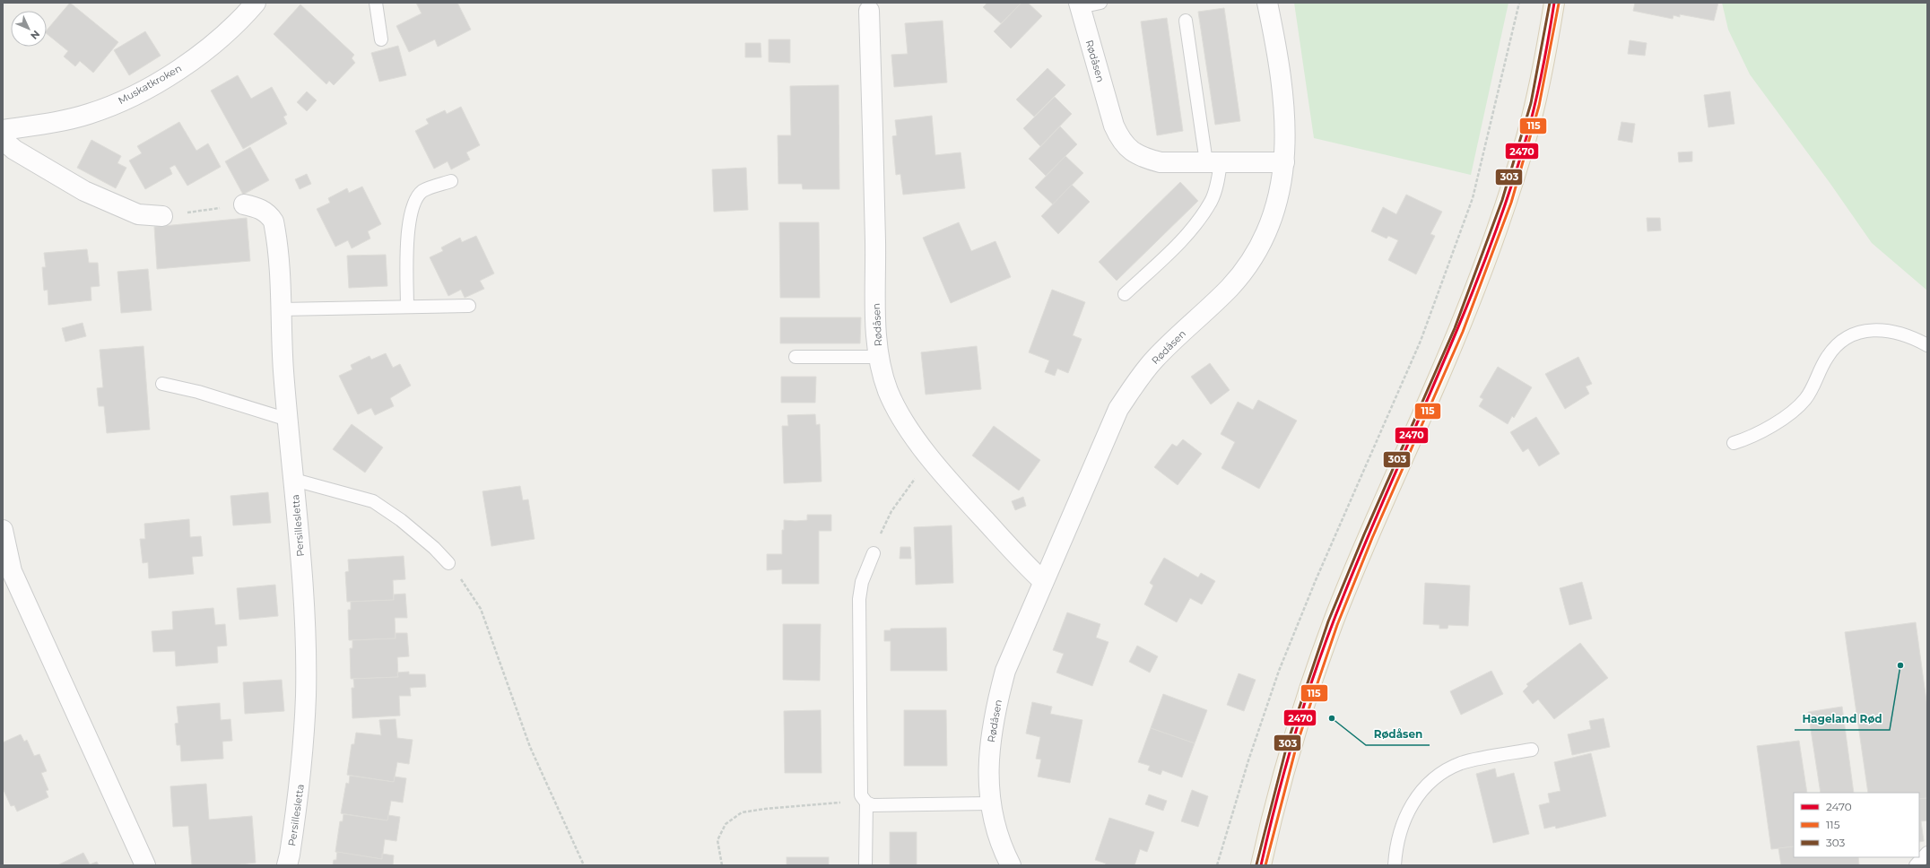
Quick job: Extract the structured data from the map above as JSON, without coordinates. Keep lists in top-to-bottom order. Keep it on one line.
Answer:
{"streets":{"street":["Rødåsen","Muskatkroken","Persillesletta"]},"places":["Hageland Rød","Rødåsen"],"lines":["transit line 2470","transit line 303","transit line 115"],"legend":["2470","115","303"],"north":"bottom right"}
